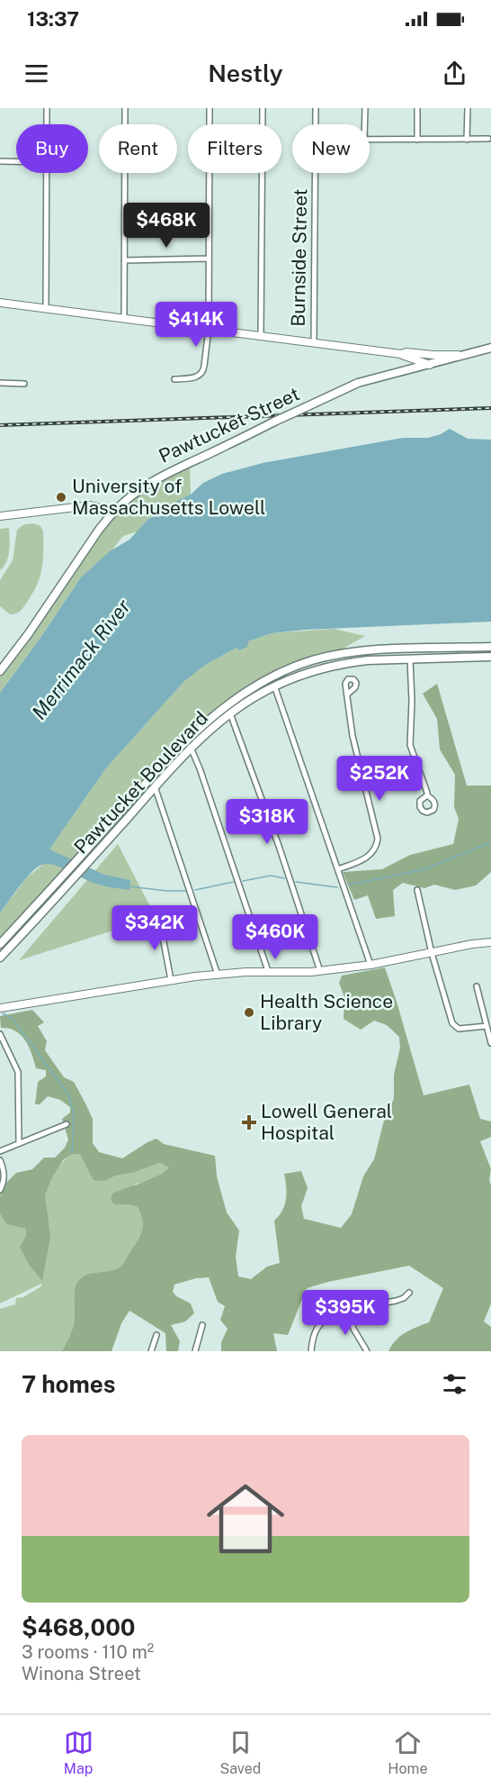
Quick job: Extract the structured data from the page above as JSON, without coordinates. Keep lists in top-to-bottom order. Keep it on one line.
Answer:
{"streets":{"main road":["Pawtucket Street","Pawtucket Boulevard"],"street":["Burnside Street"]},"water":["Merrimack River"],"places":{"other":["University of Massachusetts Lowell","Health Science Library"],"health":["Lowell General Hospital"]},"page":{"status":"13:37","header":"Nestly","chip":["Buy","Rent","Filters","New"],"price":["$468K","$414K","$252K","$318K","$342K","$460K","$395K"],"heading":"7 homes","list":[{"name":"$468,000","note":"3 rooms · 110 m² · Winona Street"}],"tabs":["Map","Saved","Home"]}}
